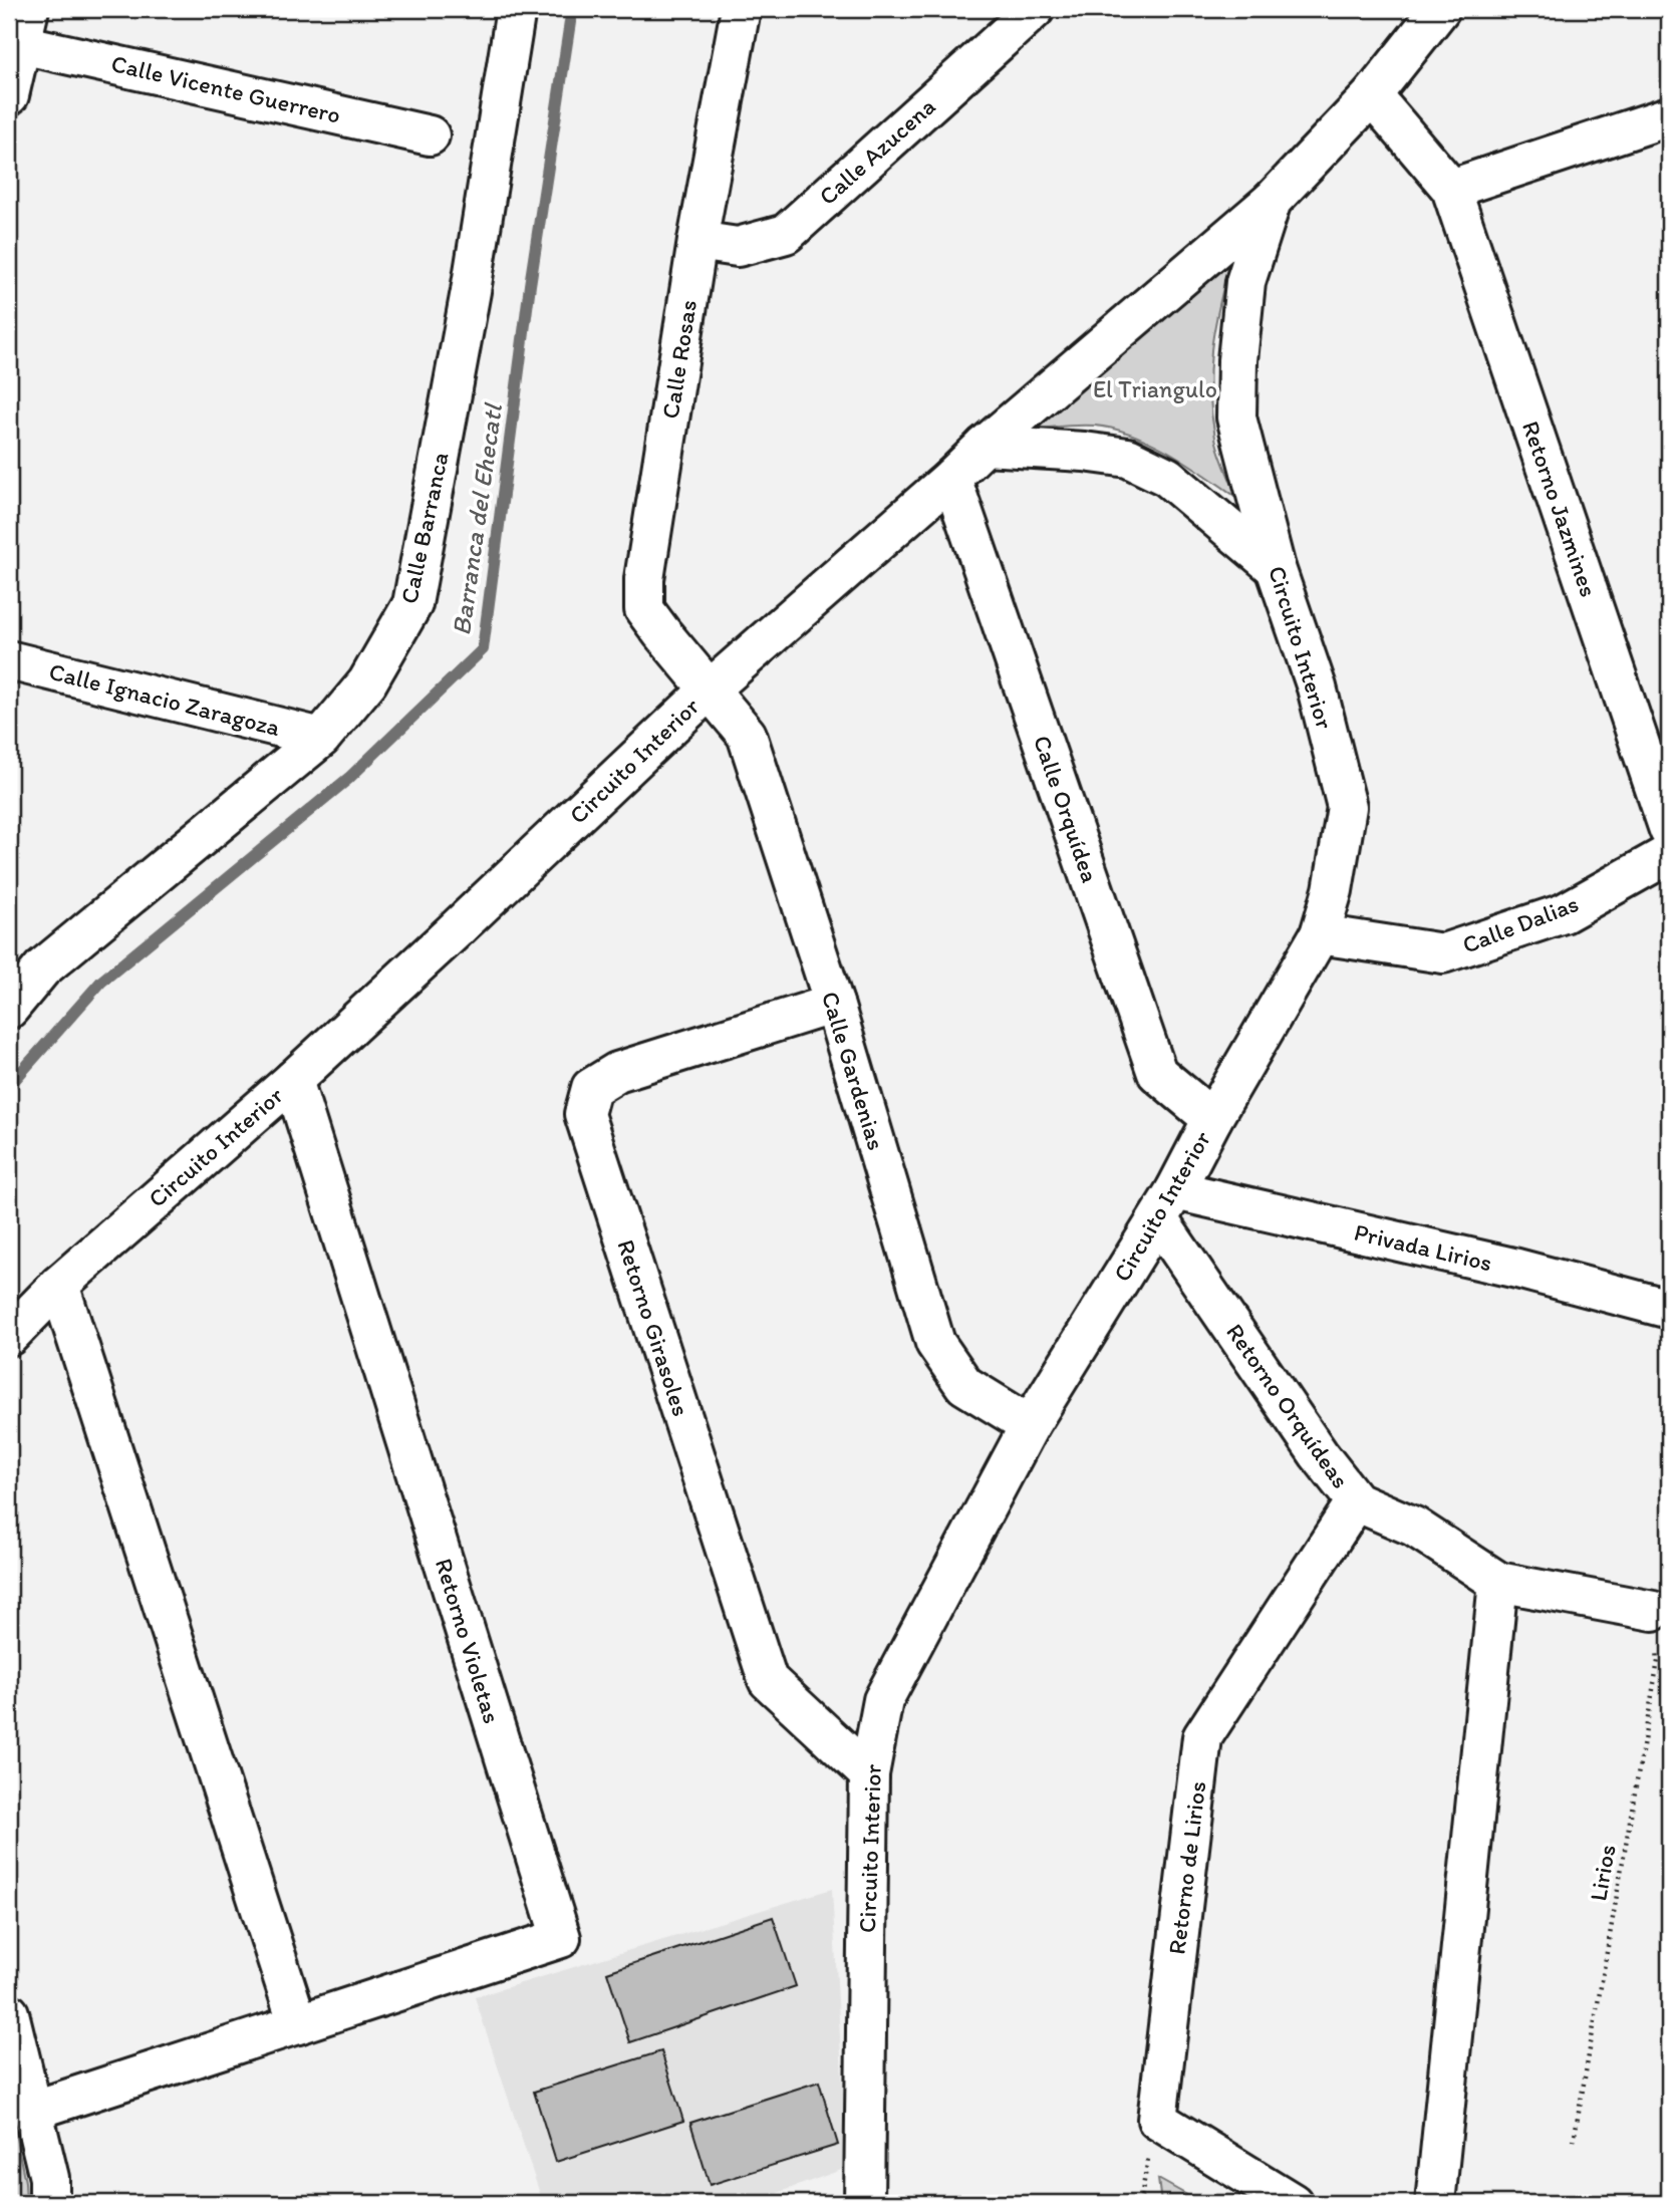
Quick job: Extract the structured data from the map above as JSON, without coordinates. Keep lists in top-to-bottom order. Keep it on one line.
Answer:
{"streets":{"street":["Calle Vicente Guerrero","Calle Azucena","Calle Rosas","Retorno Jazmines","Calle Barranca","Circuito Interior","Calle Ignacio Zaragoza","Calle Orquídea","Calle Dalias","Calle Gardenias","Privada Lirios","Retorno Girasoles","Retorno Orquídeas","Retorno Violetas","Retorno de Lirios"],"path":["Lirios"]},"crossings":[["Calle Azucena","Calle Rosas"],["Calle Rosas","Circuito Interior"],["Calle Rosas","Calle Gardenias"],["Retorno Jazmines","Circuito Interior"],["Calle Barranca","Calle Ignacio Zaragoza"],["Circuito Interior","Calle Orquídea"],["Circuito Interior","Calle Dalias"],["Circuito Interior","Calle Gardenias"],["Circuito Interior","Privada Lirios"],["Circuito Interior","Retorno Girasoles"],["Circuito Interior","Retorno Orquídeas"],["Circuito Interior","Retorno Violetas"],["Calle Gardenias","Retorno Girasoles"],["Privada Lirios","Retorno Orquídeas"],["Retorno Orquídeas","Retorno de Lirios"],["Retorno Orquídeas","Lirios"]],"water":["Barranca del Ehecatl"],"parks":["El Triangulo"]}
